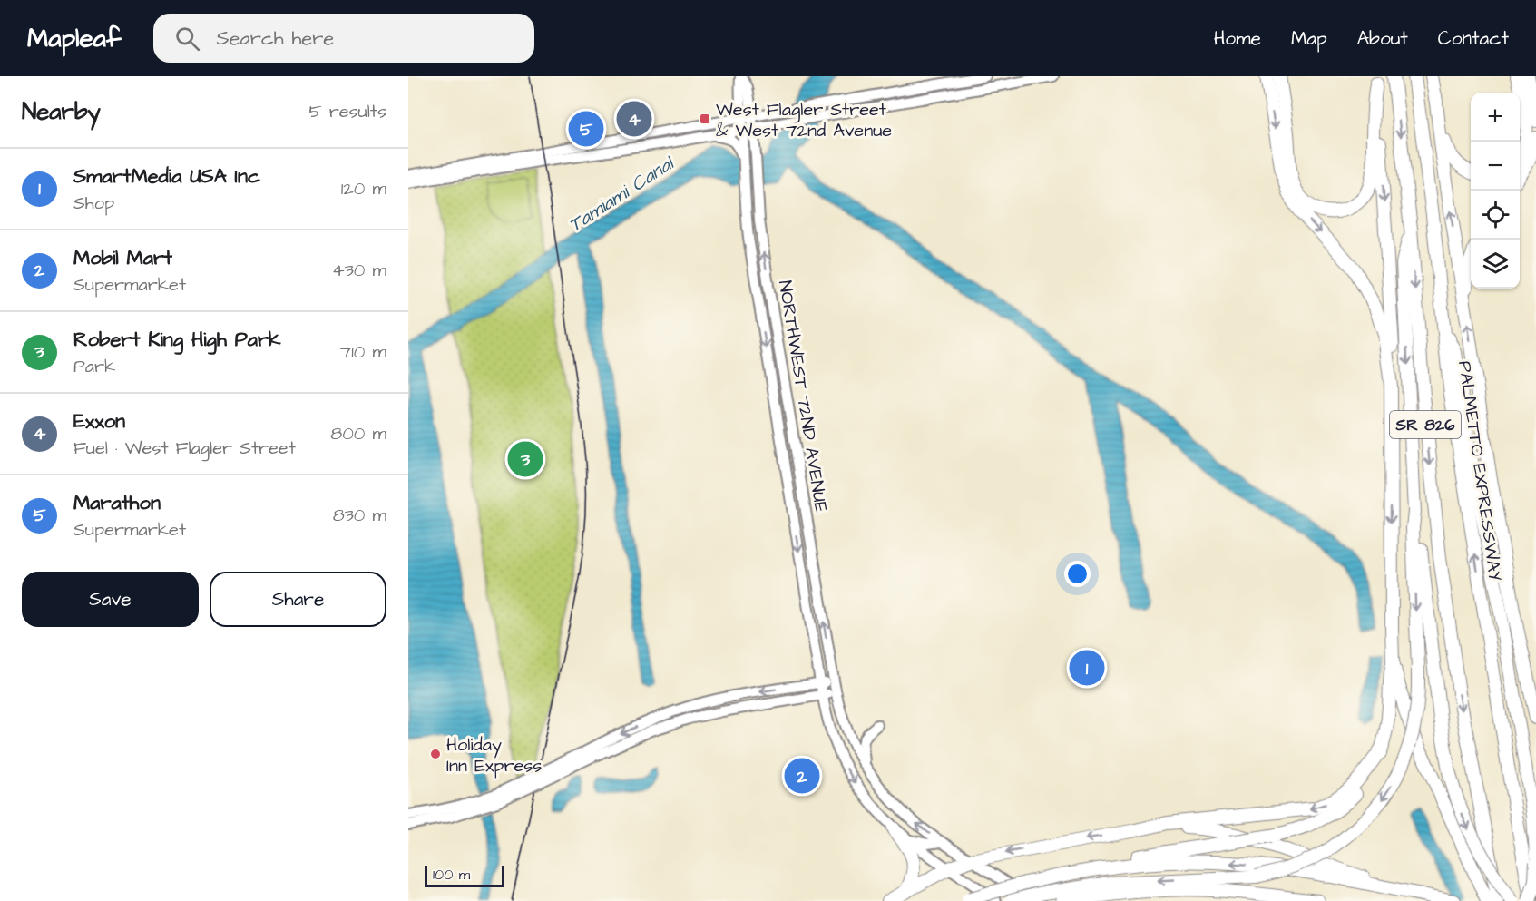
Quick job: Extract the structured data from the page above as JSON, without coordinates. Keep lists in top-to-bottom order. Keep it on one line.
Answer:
{"streets":{"highway":["SR 826","PALMETTO EXPRESSWAY"],"main road":["NORTHWEST 72ND AVENUE"]},"water":["Tamiami Canal"],"places":{"transit":["West Flagler Street & West 72nd Avenue"],"other":["Holiday Inn Express"]},"scale_bar":"100 m","page":{"header":"Mapleaf","search":"Search here","nav":["Home","Map","About","Contact"],"heading":["Nearby","5 results"],"map_buttons":["+","−"],"pins":["4","5","3","1","2"],"list":[{"mark":"1","name":"SmartMedia USA Inc","note":"Shop","value":"120 m"},{"mark":"2","name":"Mobil Mart","note":"Supermarket","value":"430 m"},{"mark":"3","name":"Robert King High Park","note":"Park","value":"710 m"},{"mark":"4","name":"Exxon","note":"Fuel · West Flagler Street","value":"800 m"},{"mark":"5","name":"Marathon","note":"Supermarket","value":"830 m"}],"buttons":["Save","Share"],"scale":"100 m"}}
